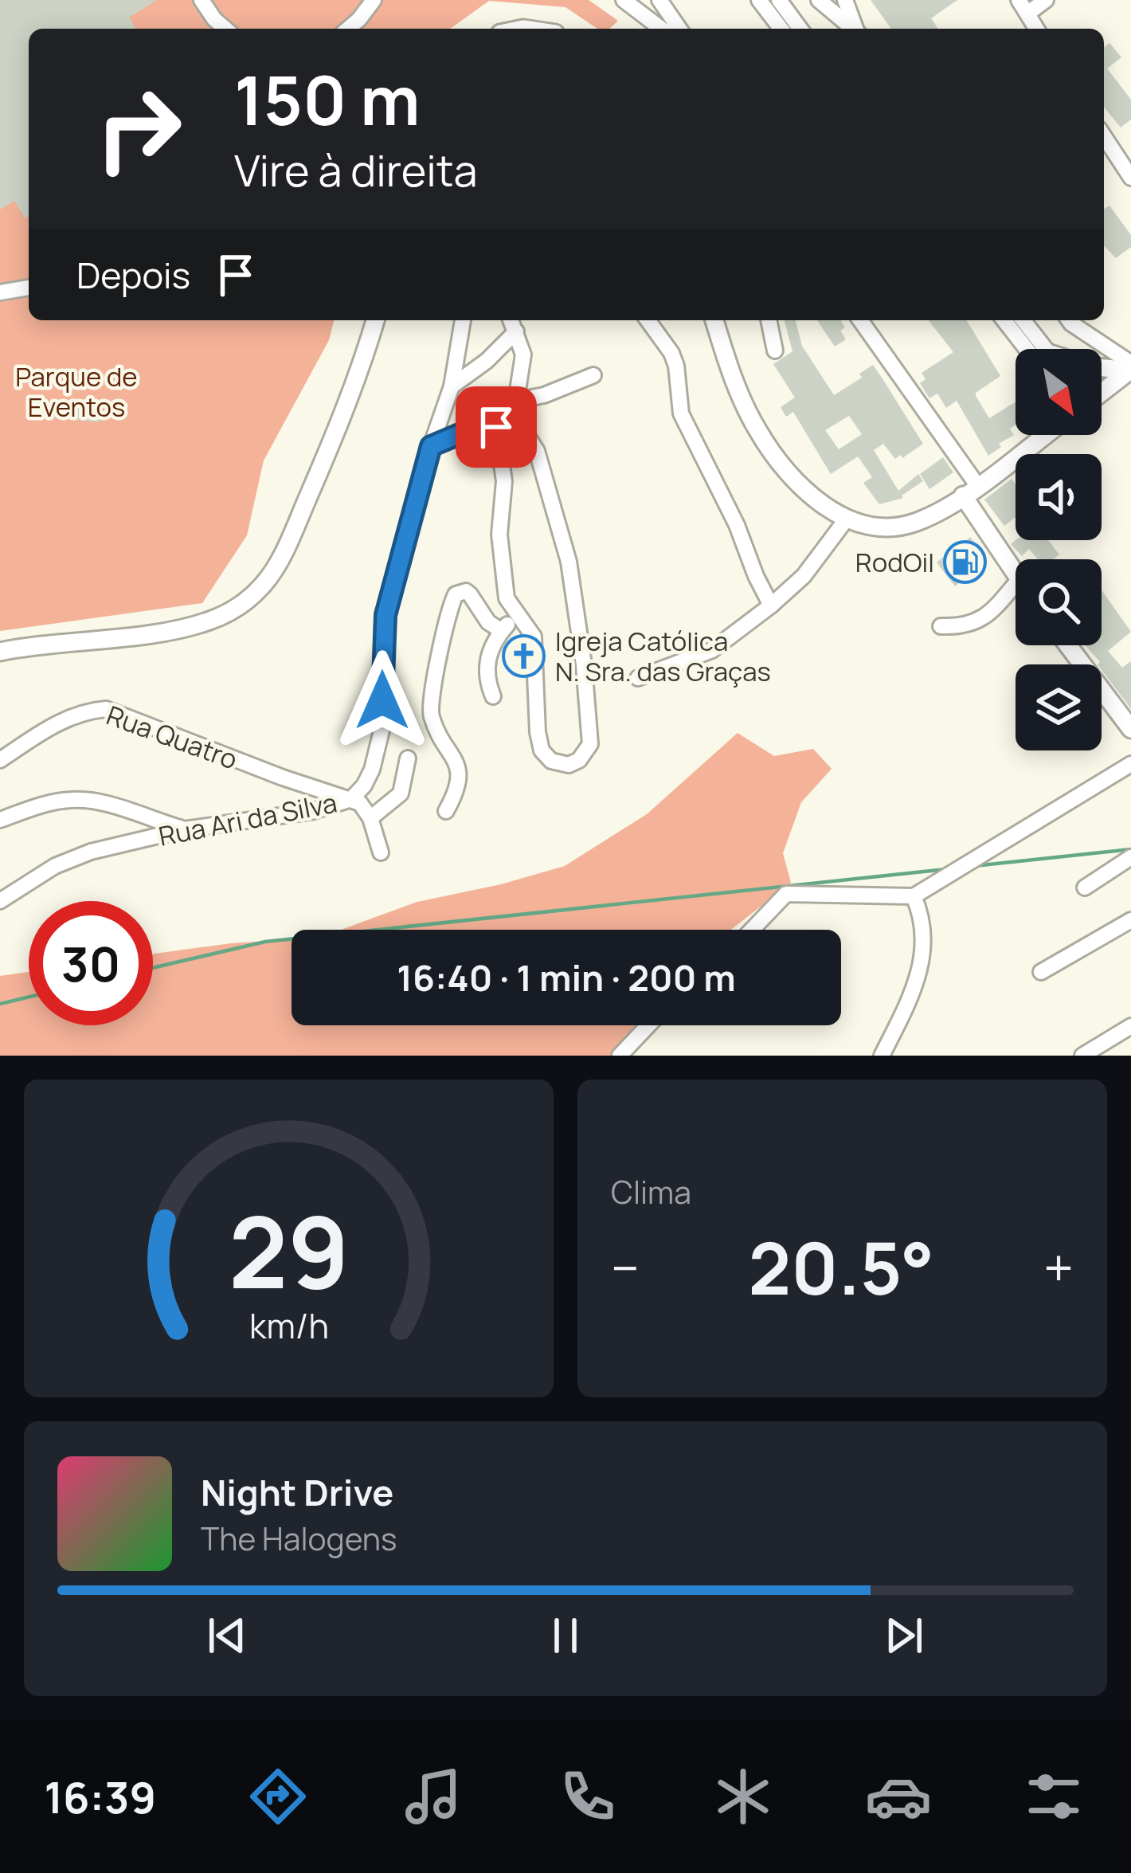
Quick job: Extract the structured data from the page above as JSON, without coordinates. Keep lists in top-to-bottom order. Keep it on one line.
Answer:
{"streets":{"street":["Rua Quatro","Rua Ari da Silva"]},"crossings":[["Rua Quatro","Rua Ari da Silva"]],"parks":["Parque de Eventos"],"places":{"fuel station":["RodOil"],"church":["Igreja Católica N. Sra. das Graças"]},"north":"bottom right","page":{"turn":["150 m","Vire à direita"],"then":"Depois","limit":"30","trip":"16:40 · 1 min · 200 m","tile":"Clima","heat":["−","20.5°","+"],"song":["Night Drive","The Halogens"],"tabs":"16:39","gauge":["29","km/h"]}}
